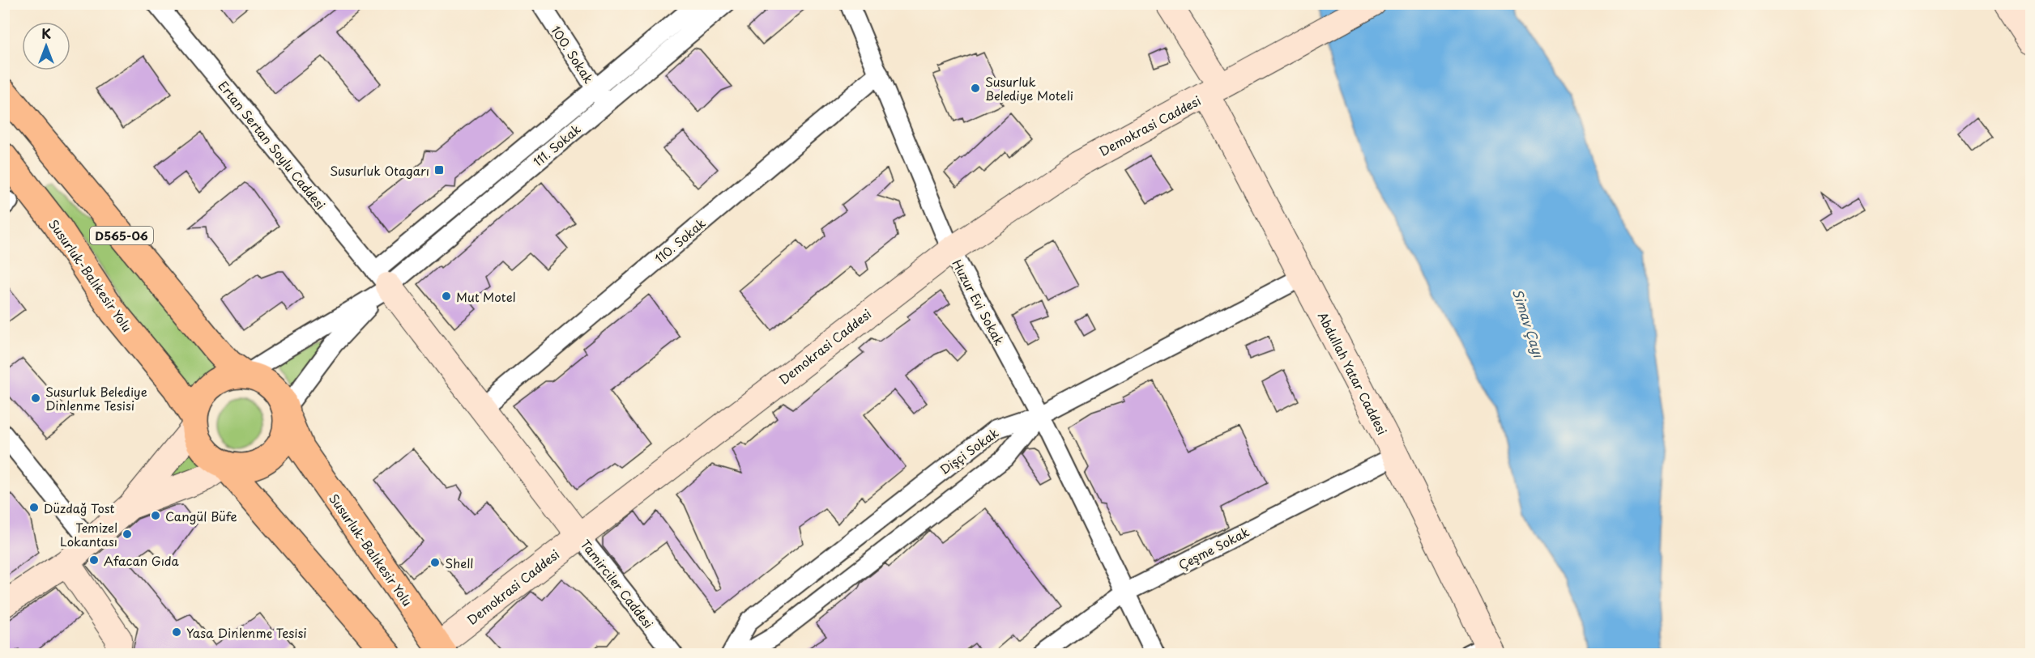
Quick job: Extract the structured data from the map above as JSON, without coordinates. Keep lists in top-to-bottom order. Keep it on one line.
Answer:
{"streets":{"highway":["D565-06","Susurluk-Balıkesir Yolu"],"main road":["Demokrasi Caddesi","Abdullah Yatar Caddesi"],"street":["100. Sokak","Ertan Sertan Soylu Caddesi","111. Sokak","110. Sokak","Huzur Evi Sokak","Dişçi Sokak","Çeşme Sokak","Tamirciler Caddesi"]},"crossings":[["100. Sokak","111. Sokak"],["Demokrasi Caddesi","Susurluk-Balıkesir Yolu"],["Demokrasi Caddesi","Huzur Evi Sokak"],["Demokrasi Caddesi","Abdullah Yatar Caddesi"],["Demokrasi Caddesi","Tamirciler Caddesi"],["Ertan Sertan Soylu Caddesi","111. Sokak"],["110. Sokak","Huzur Evi Sokak"],["Huzur Evi Sokak","Dişçi Sokak"],["Huzur Evi Sokak","Çeşme Sokak"],["Abdullah Yatar Caddesi","Çeşme Sokak"]],"water":["Simav Çayı"],"places":{"other":["Susurluk Belediye Moteli","Mut Motel","Susurluk Belediye Dinlenme Tesisi","Düzdağ Tost","Cangül Büfe","Temizel Lokantası","Afacan Gıda","Shell","Yasa Dinlenme Tesisi"],"transit":["Susurluk Otagarı"]},"north":"top"}
